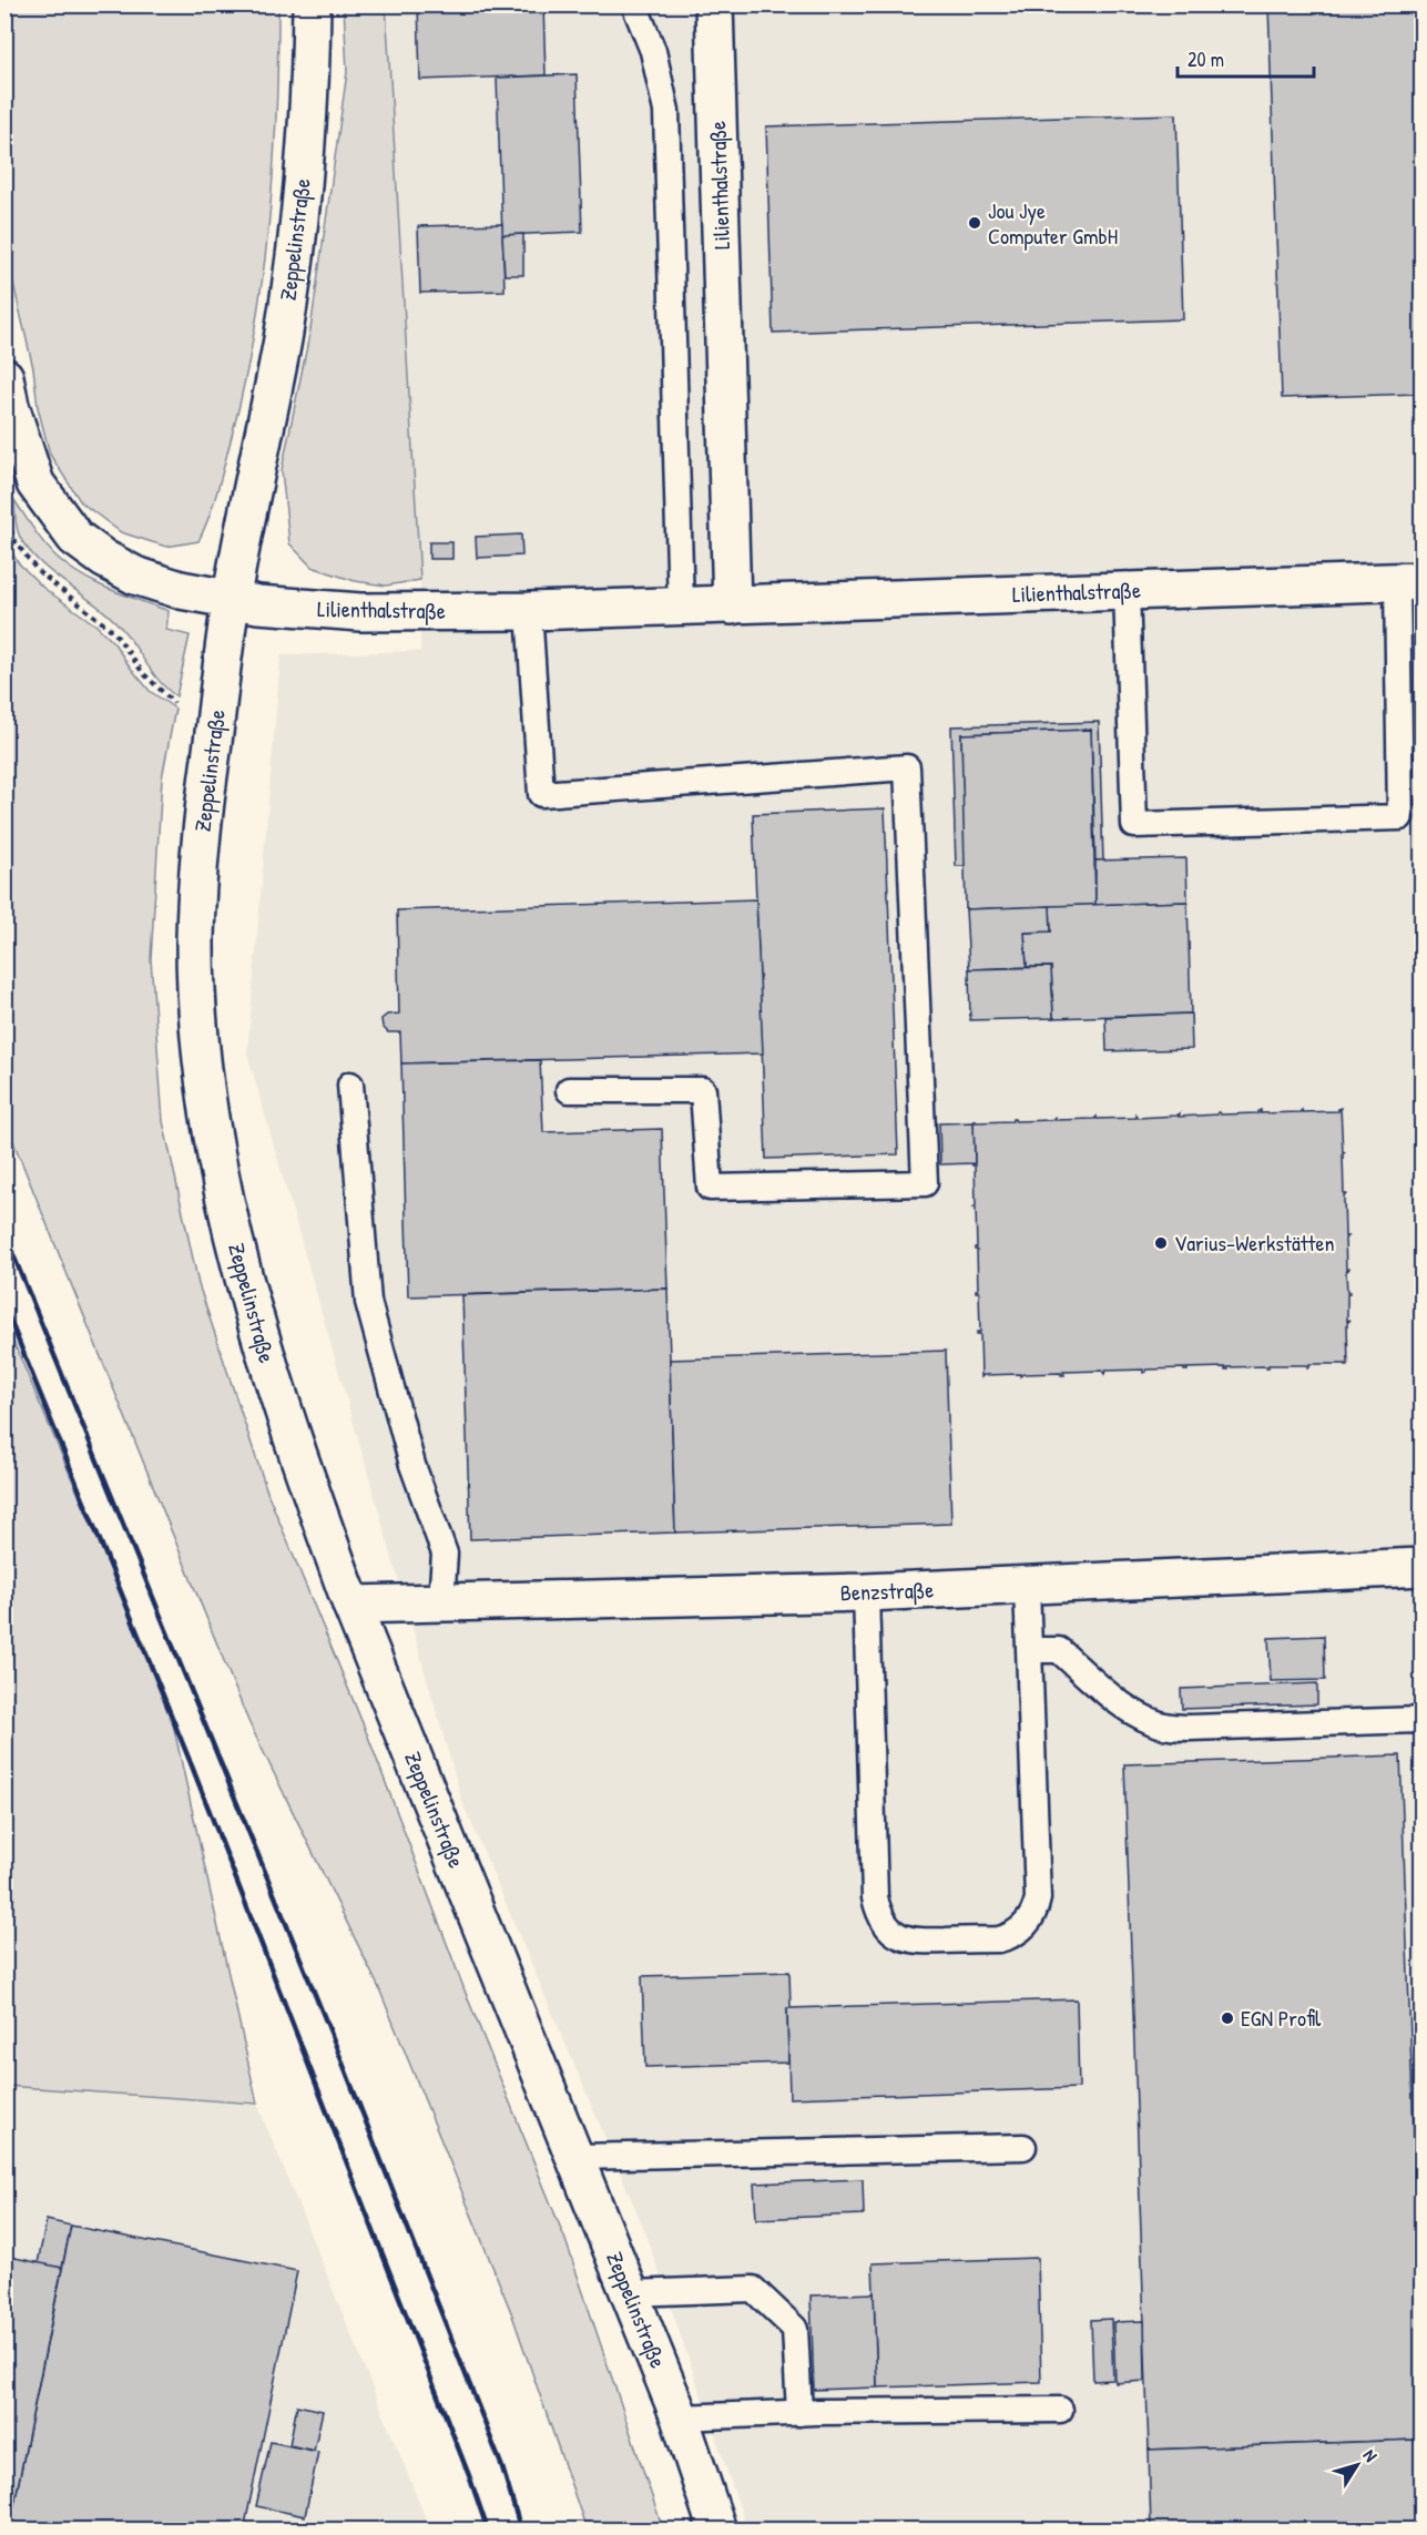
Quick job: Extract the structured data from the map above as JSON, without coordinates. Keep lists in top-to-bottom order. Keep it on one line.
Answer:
{"streets":{"street":["Lilienthalstraße","Zeppelinstraße","Benzstraße"]},"crossings":[["Lilienthalstraße","Zeppelinstraße"],["Zeppelinstraße","Benzstraße"]],"places":["Jou Jye Computer GmbH","Varius-Werkstätten","EGN Profil"],"scale_bar":"20 m","north":"top right"}
